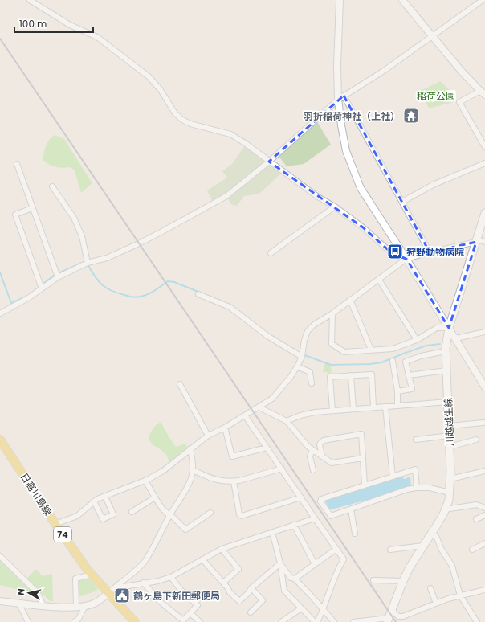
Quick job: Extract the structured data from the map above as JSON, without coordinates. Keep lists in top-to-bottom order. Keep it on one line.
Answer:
{"streets":{"main road":["川越越生線","日高川島線","74"]},"parks":["稲荷公園"],"places":{"temple":["羽折稲荷神社（上社）"],"bus stop":["狩野動物病院"],"public building":["鶴ヶ島下新田郵便局"]},"scale_bar":"100 m","north":"left"}
